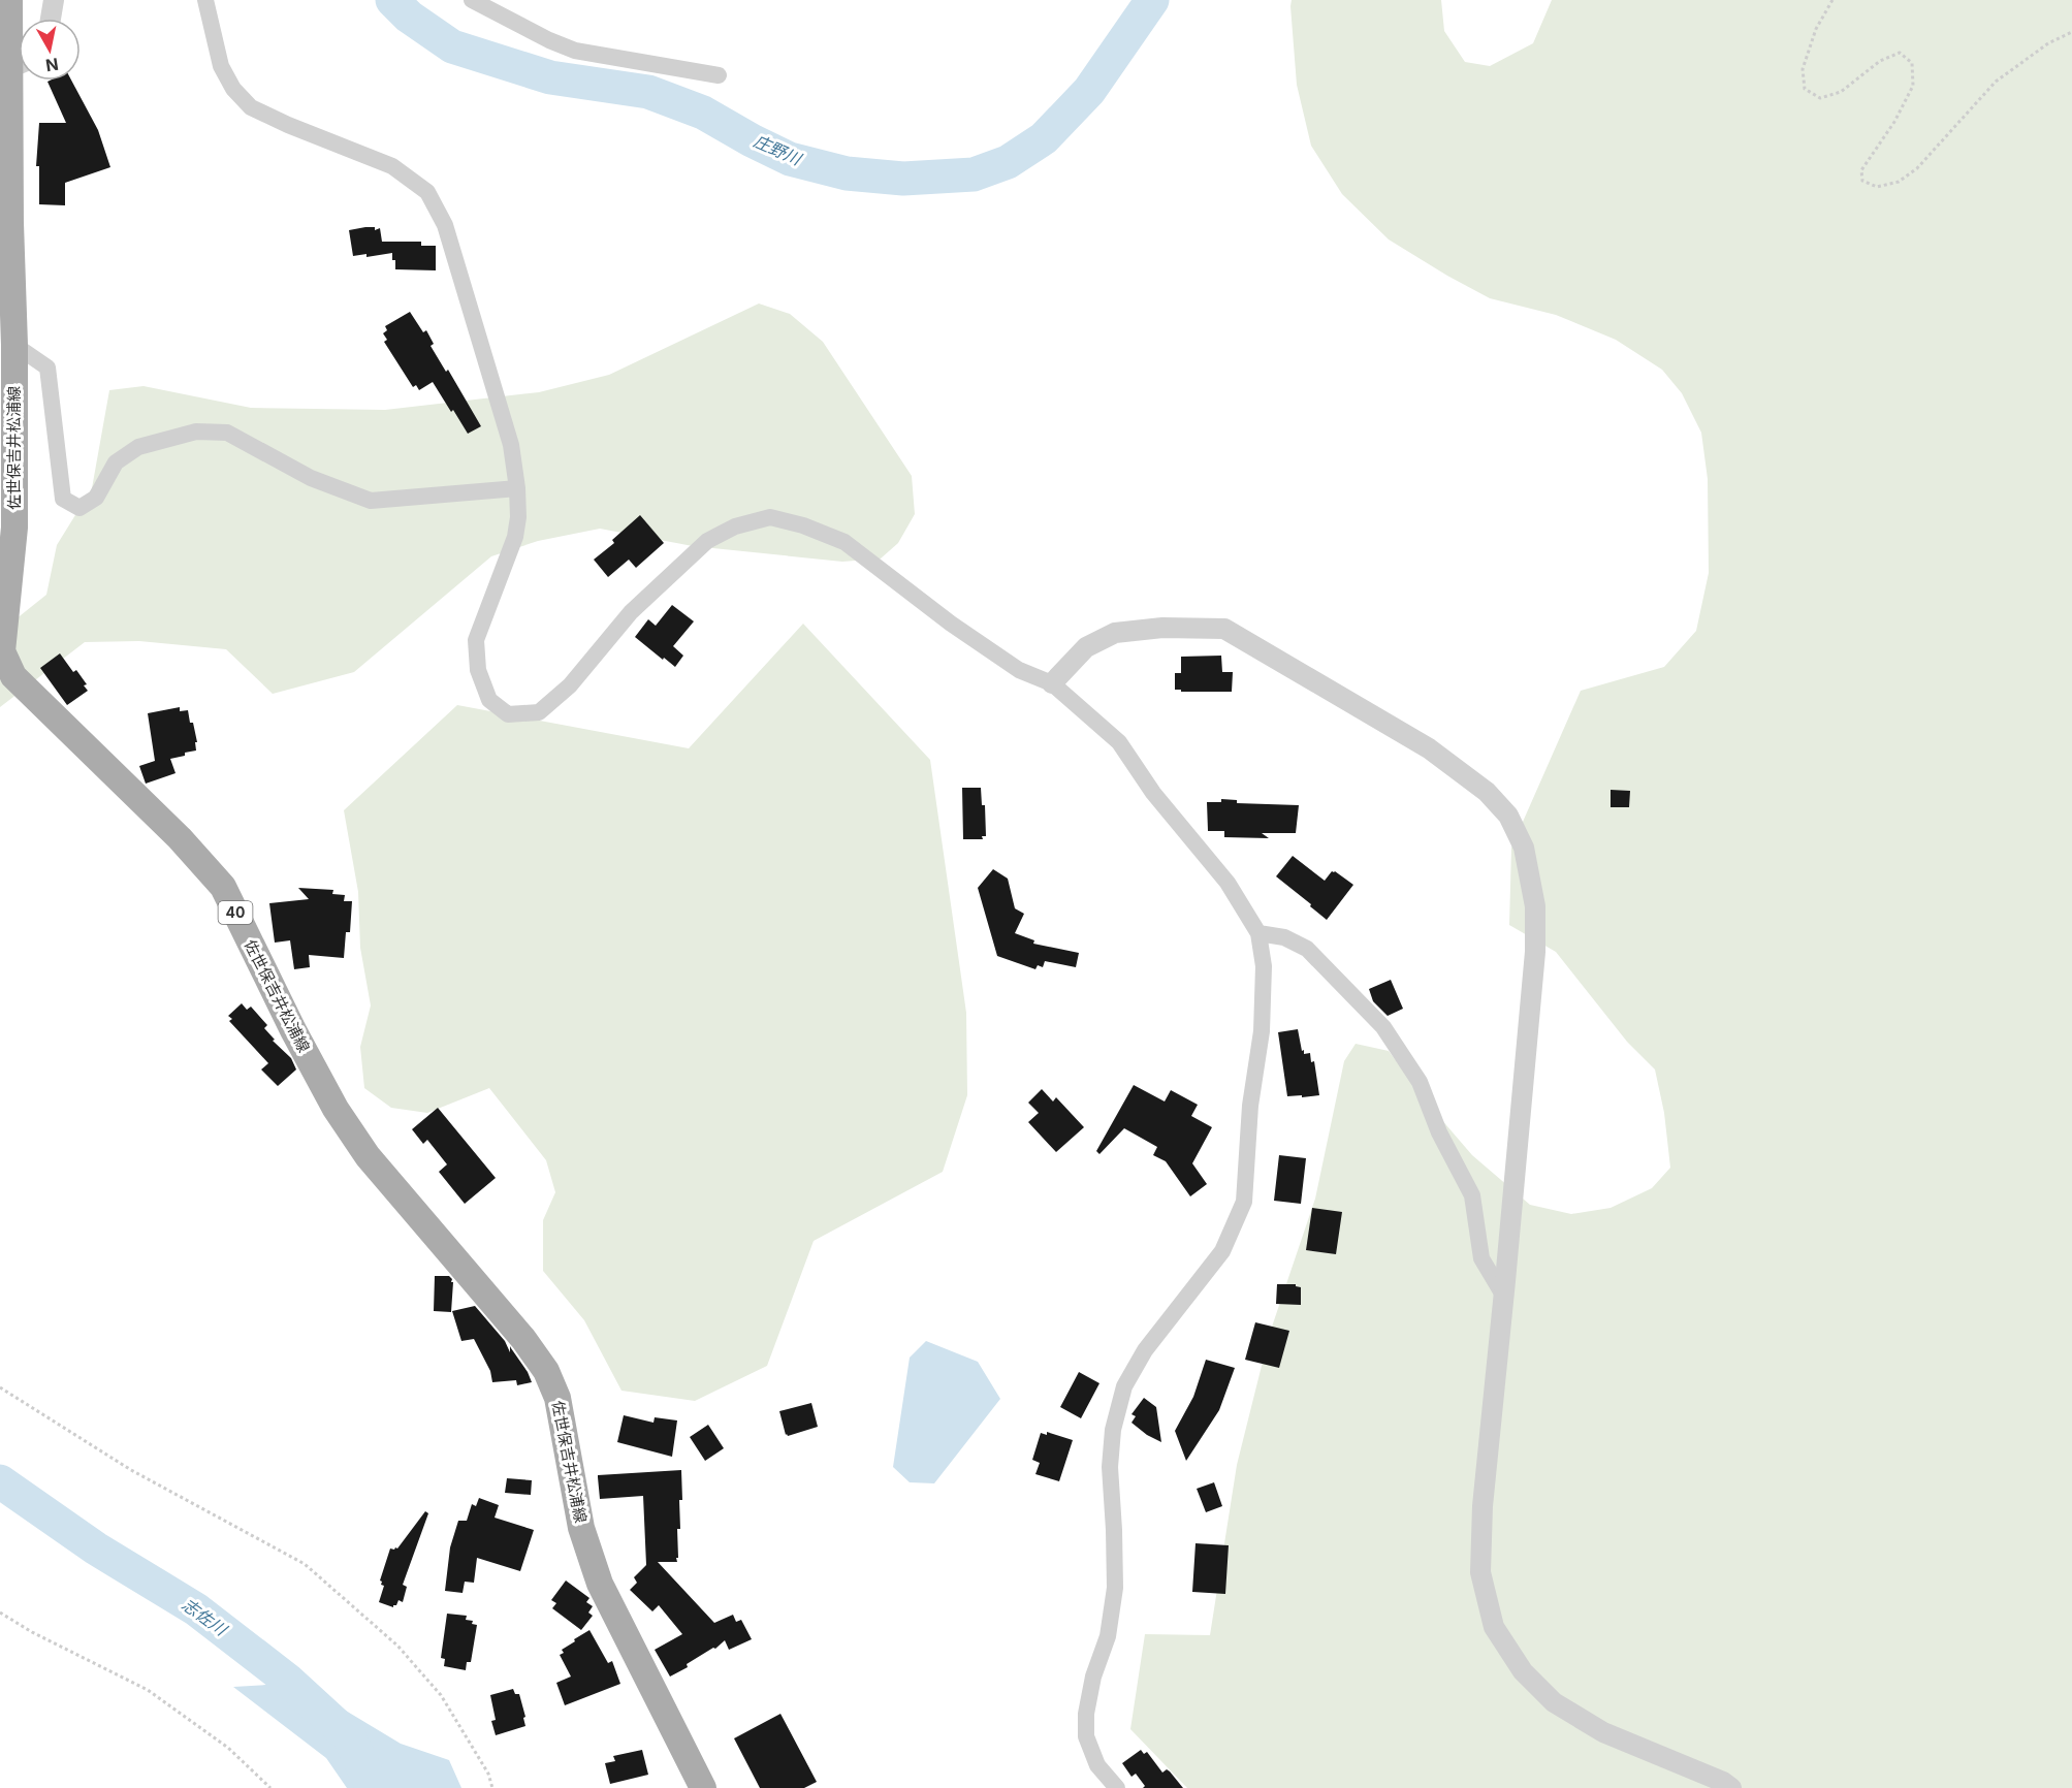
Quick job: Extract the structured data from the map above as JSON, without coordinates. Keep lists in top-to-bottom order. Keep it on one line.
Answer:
{"streets":{"main road":["佐世保吉井松浦線","40"]},"water":["庄野川","志佐川"],"north":"bottom"}
